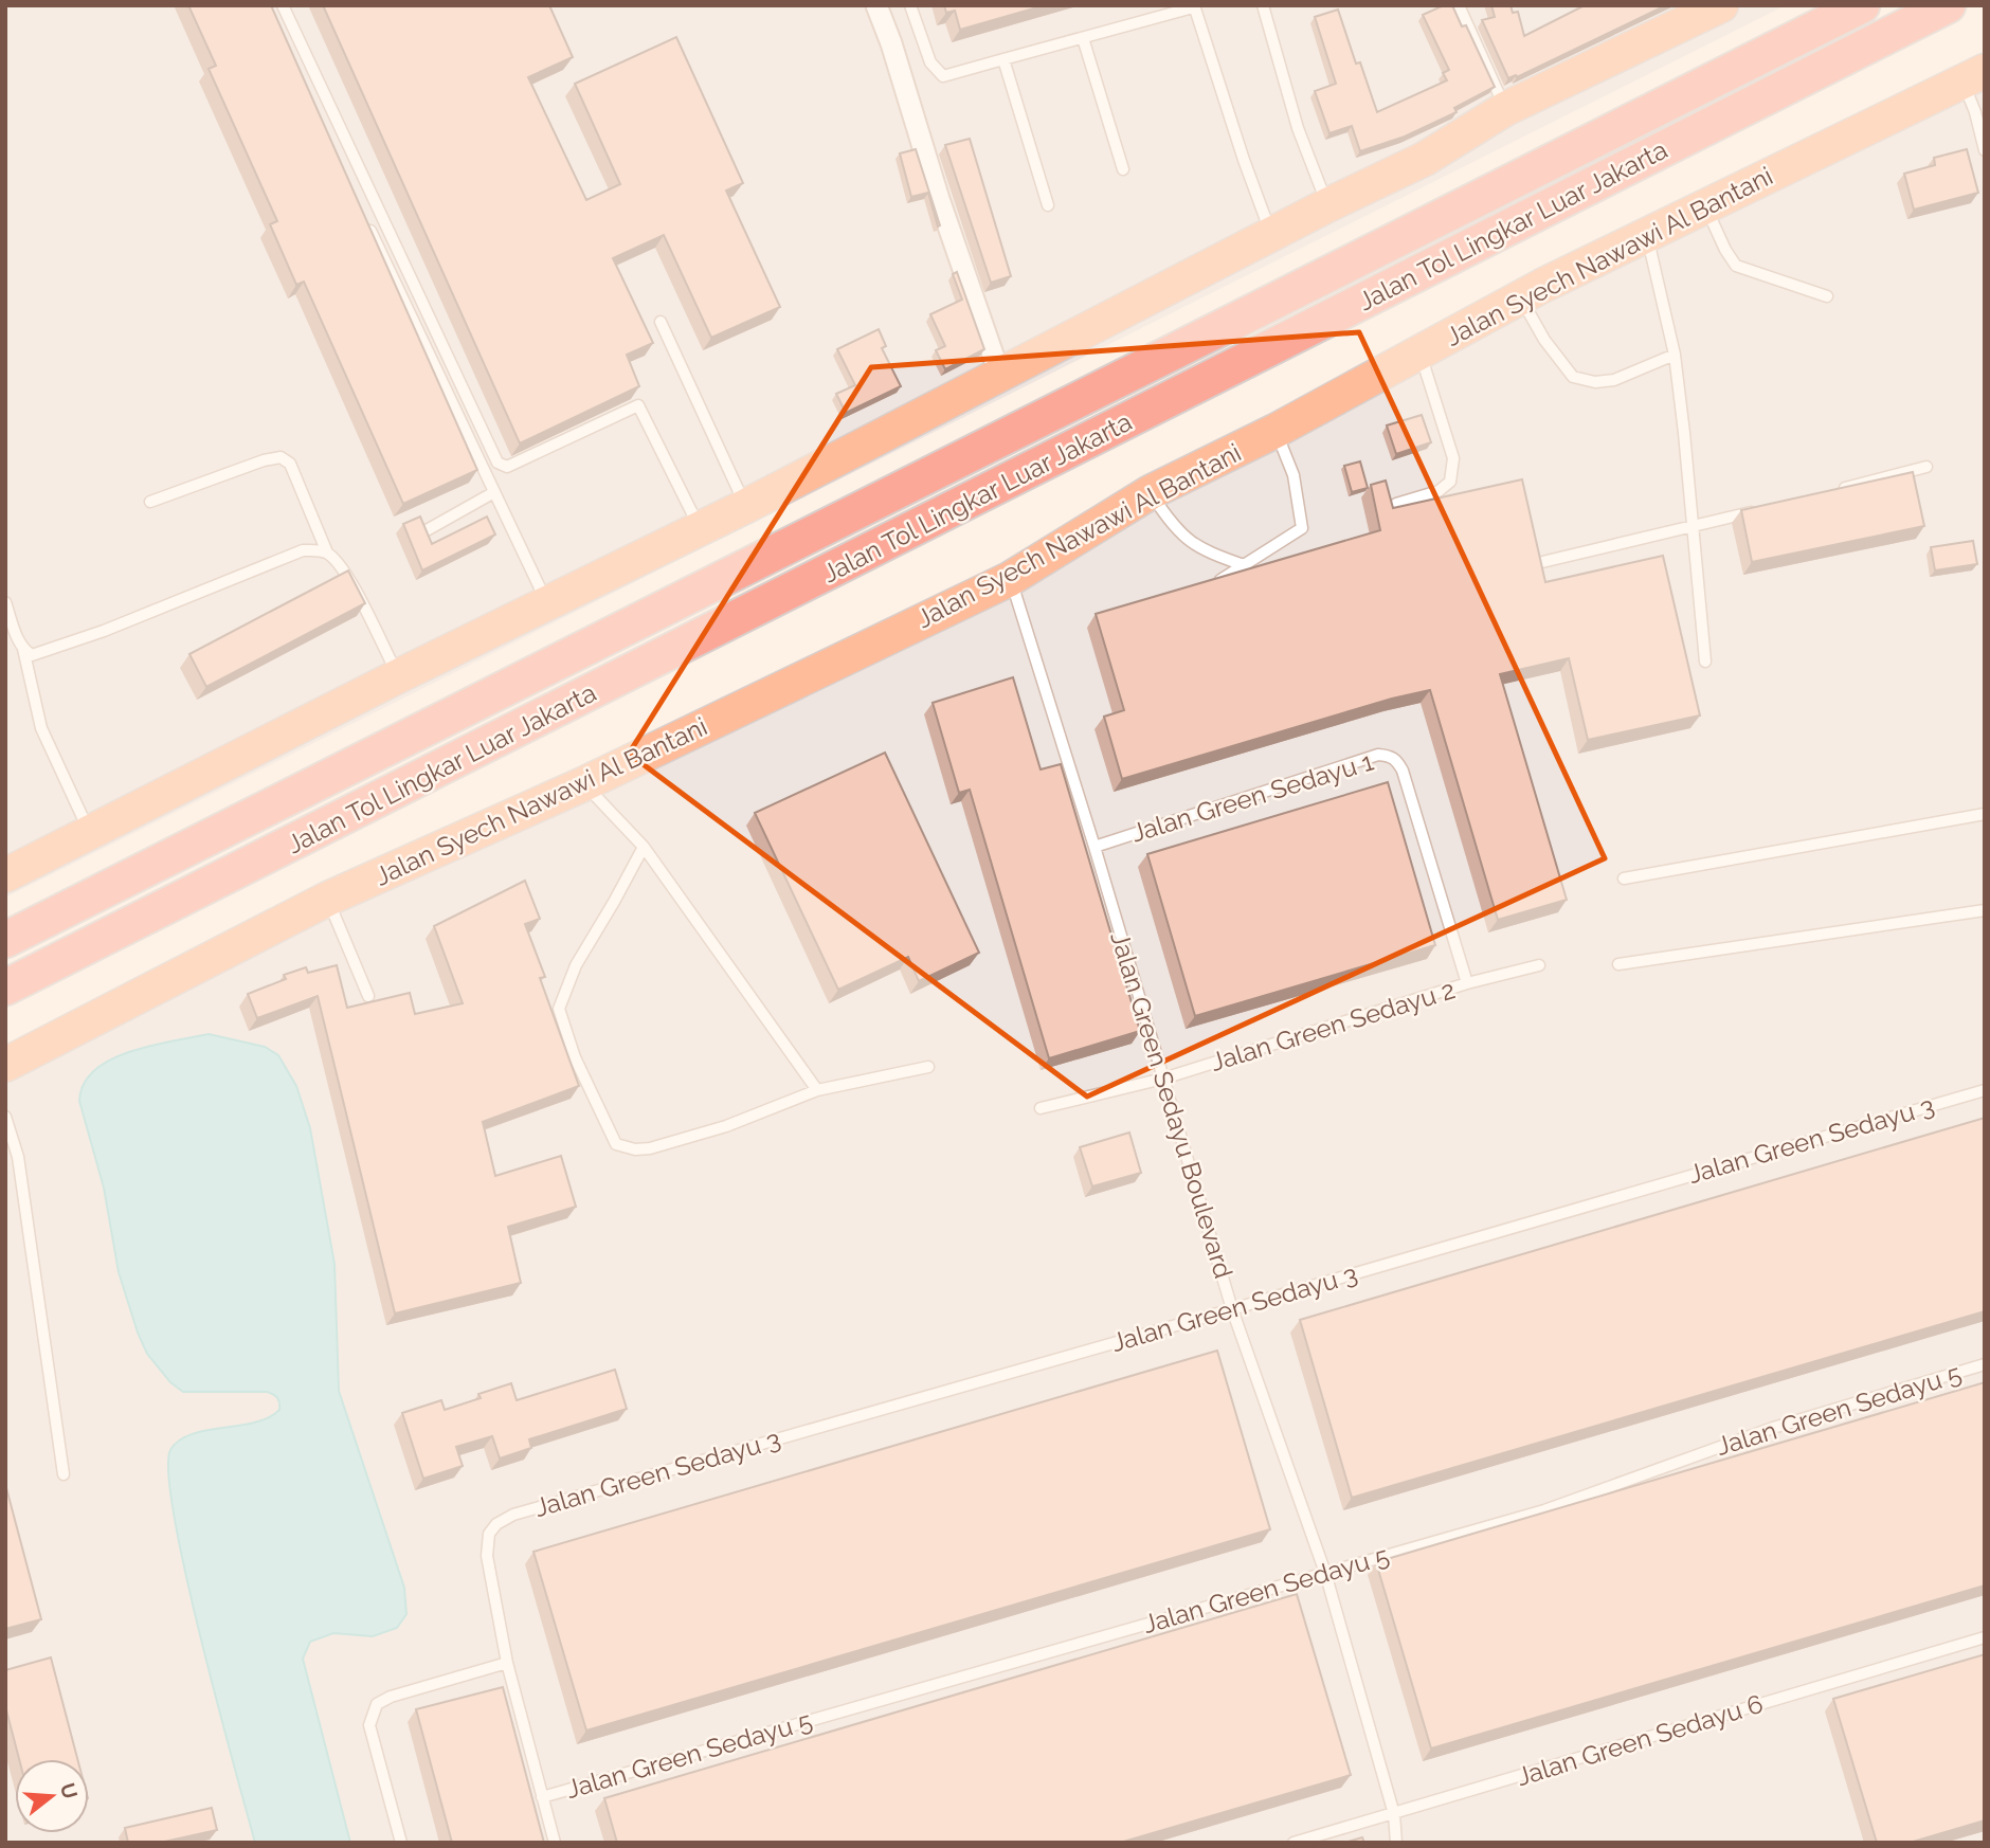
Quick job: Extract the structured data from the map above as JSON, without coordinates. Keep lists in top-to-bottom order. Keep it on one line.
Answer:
{"streets":{"highway":["Jalan Tol Lingkar Luar Jakarta","Jalan Syech Nawawi Al Bantani"],"lane":["Jalan Green Sedayu 1","Jalan Green Sedayu 2","Jalan Green Sedayu Boulevard","Jalan Green Sedayu 3","Jalan Green Sedayu 5","Jalan Green Sedayu 6"]},"crossings":[["Jalan Syech Nawawi Al Bantani","Jalan Green Sedayu Boulevard"],["Jalan Green Sedayu 1","Jalan Green Sedayu 2"],["Jalan Green Sedayu 1","Jalan Green Sedayu Boulevard"],["Jalan Green Sedayu 2","Jalan Green Sedayu Boulevard"],["Jalan Green Sedayu Boulevard","Jalan Green Sedayu 3"],["Jalan Green Sedayu Boulevard","Jalan Green Sedayu 5"],["Jalan Green Sedayu Boulevard","Jalan Green Sedayu 6"]],"north":"right"}
